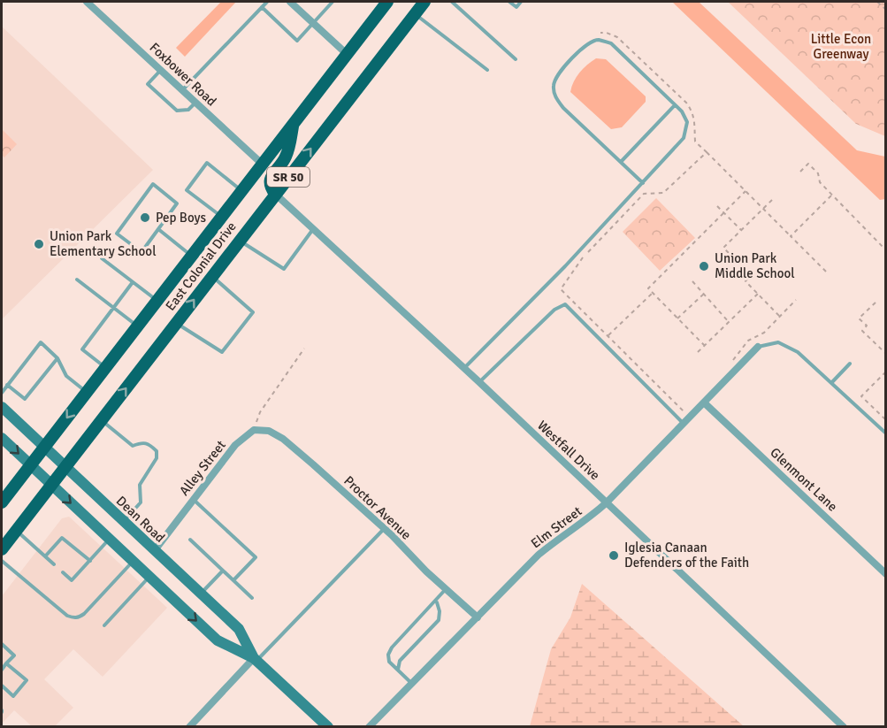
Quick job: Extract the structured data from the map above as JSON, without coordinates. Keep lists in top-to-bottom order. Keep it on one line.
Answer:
{"streets":{"highway":["SR 50","East Colonial Drive"],"main road":["Dean Road"],"street":["Foxbower Road","Westfall Drive","Alley Street","Glenmont Lane","Proctor Avenue","Elm Street"]},"crossings":[["Foxbower Road","East Colonial Drive"],["East Colonial Drive","Westfall Drive"],["East Colonial Drive","Dean Road"],["Westfall Drive","Elm Street"],["Alley Street","Proctor Avenue"],["Alley Street","Dean Road"],["Glenmont Lane","Elm Street"],["Proctor Avenue","Elm Street"]],"parks":["Little Econ Greenway"],"places":["Pep Boys","Union Park Elementary School","Union Park Middle School","Iglesia Canaan Defenders of the Faith"]}
